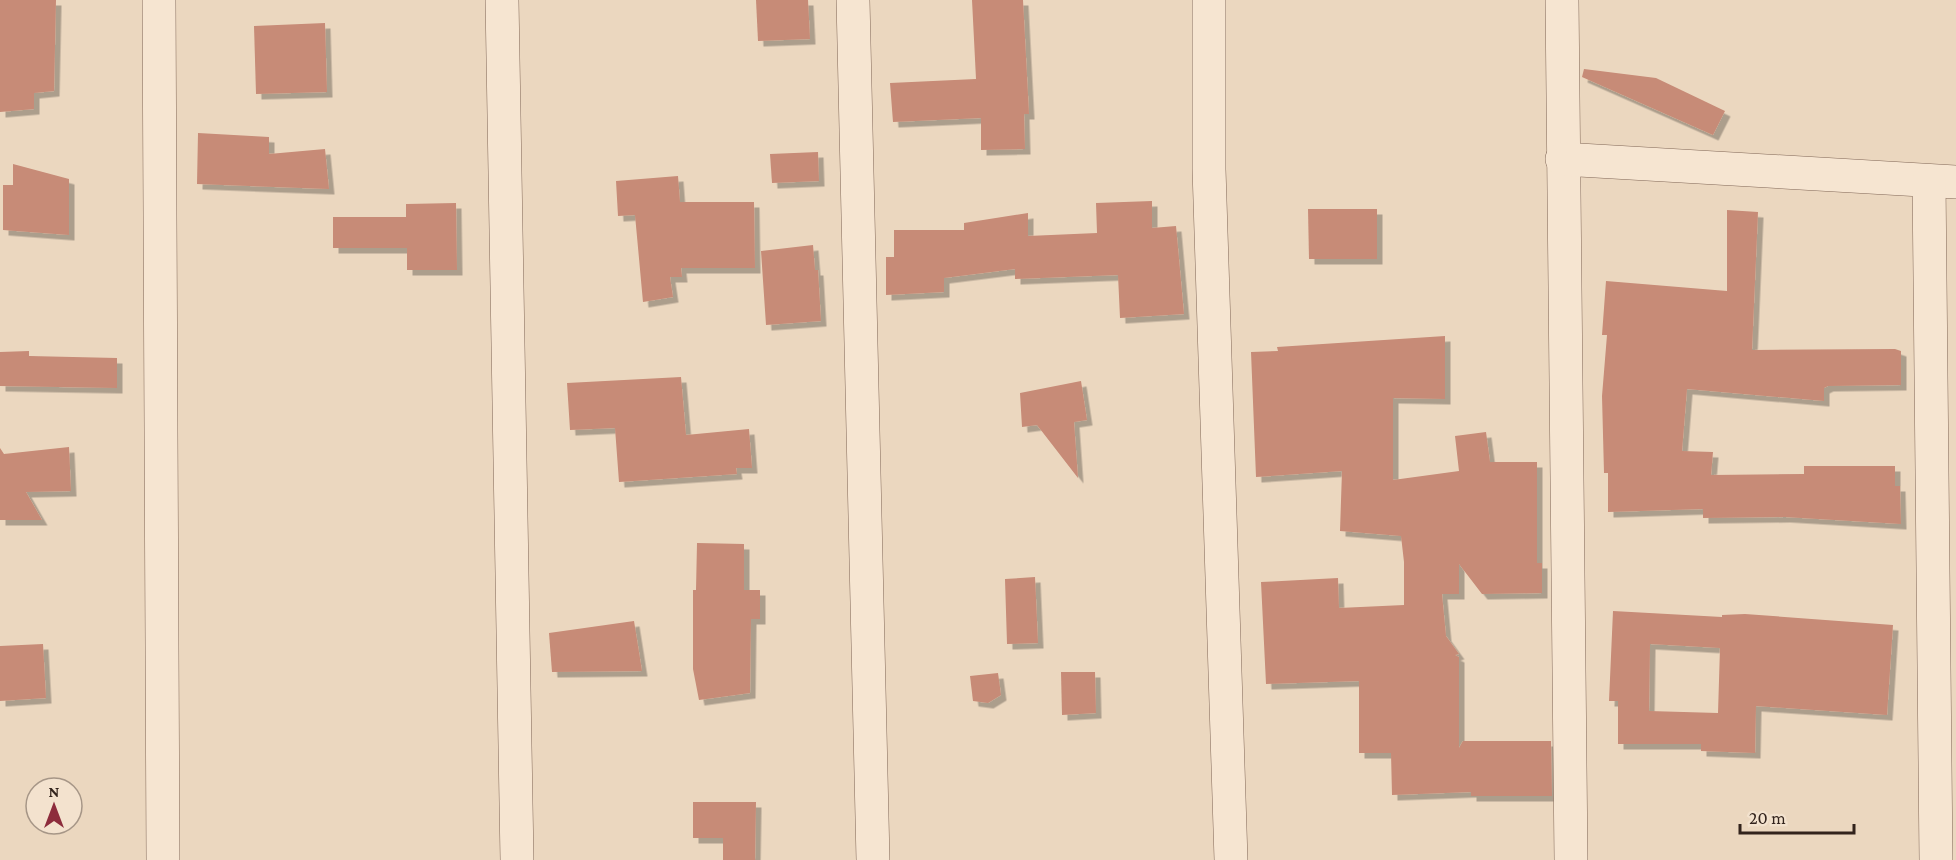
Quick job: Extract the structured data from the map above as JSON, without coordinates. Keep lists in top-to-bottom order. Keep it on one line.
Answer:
{"scale_bar":"20 m","north":"top"}
